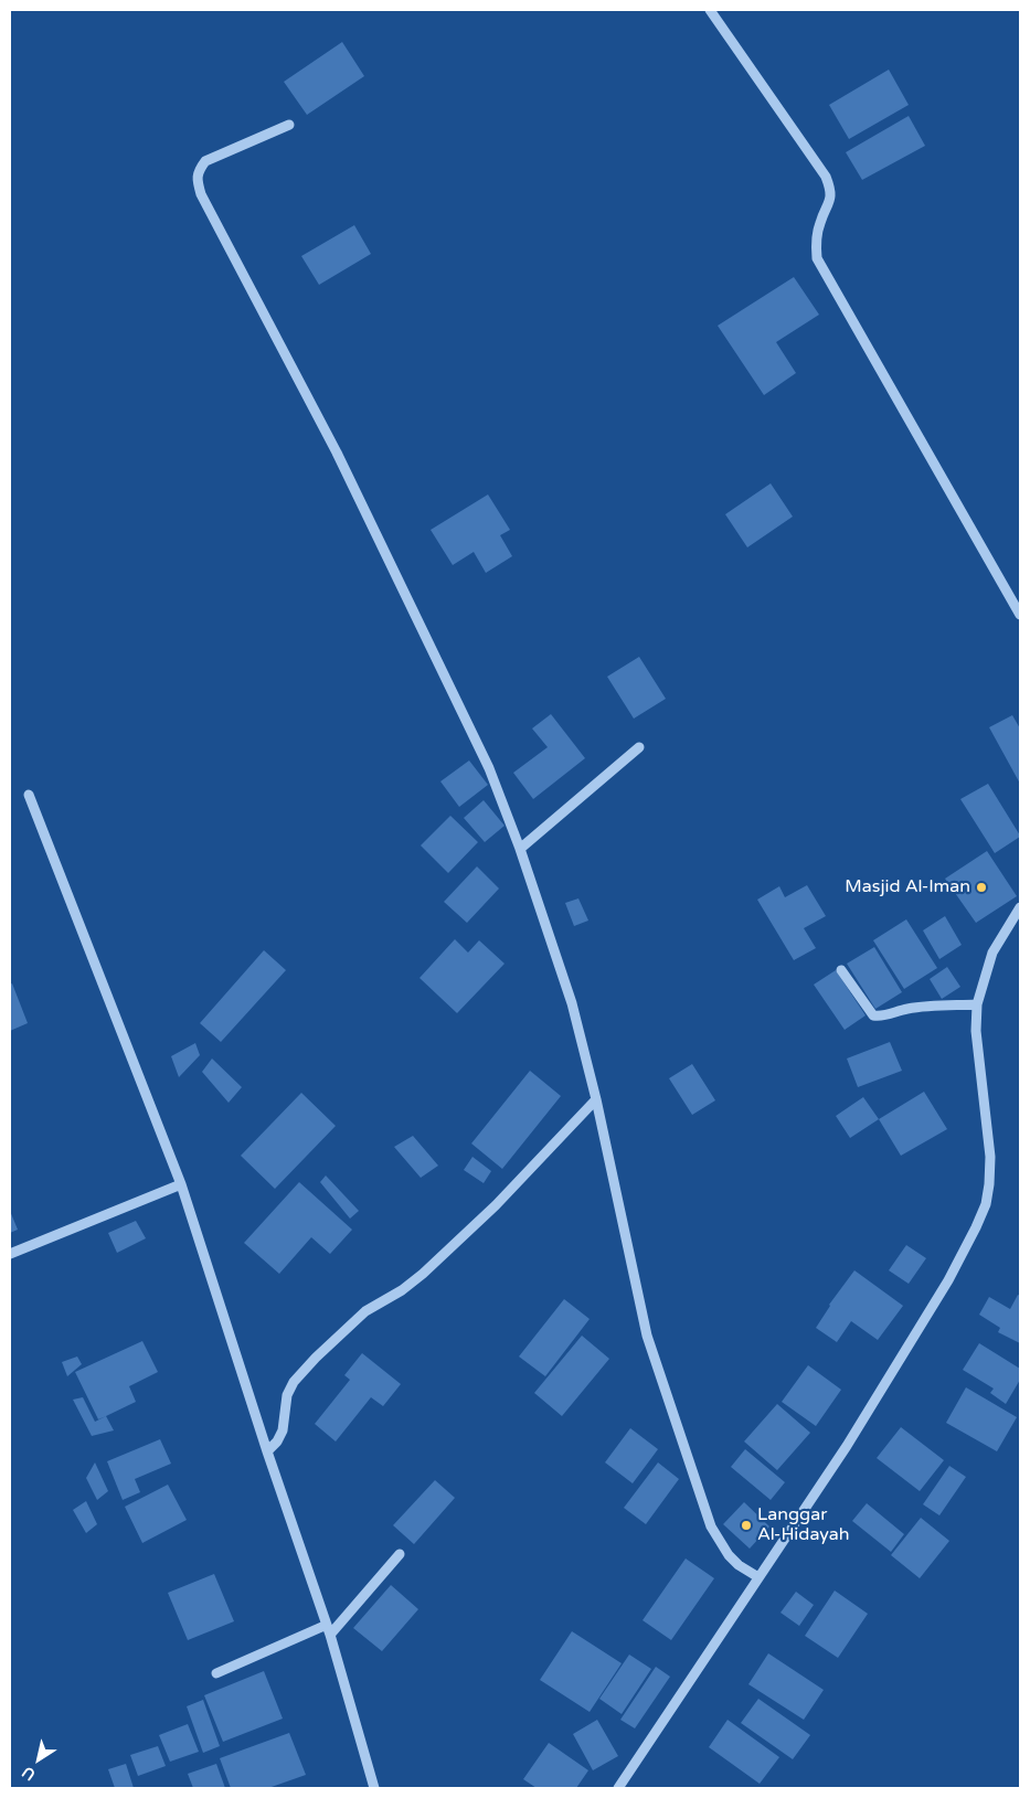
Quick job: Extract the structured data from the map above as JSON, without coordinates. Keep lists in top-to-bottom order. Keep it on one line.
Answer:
{"places":["Masjid Al-Iman","Langgar Al-Hidayah"],"north":"bottom left"}
